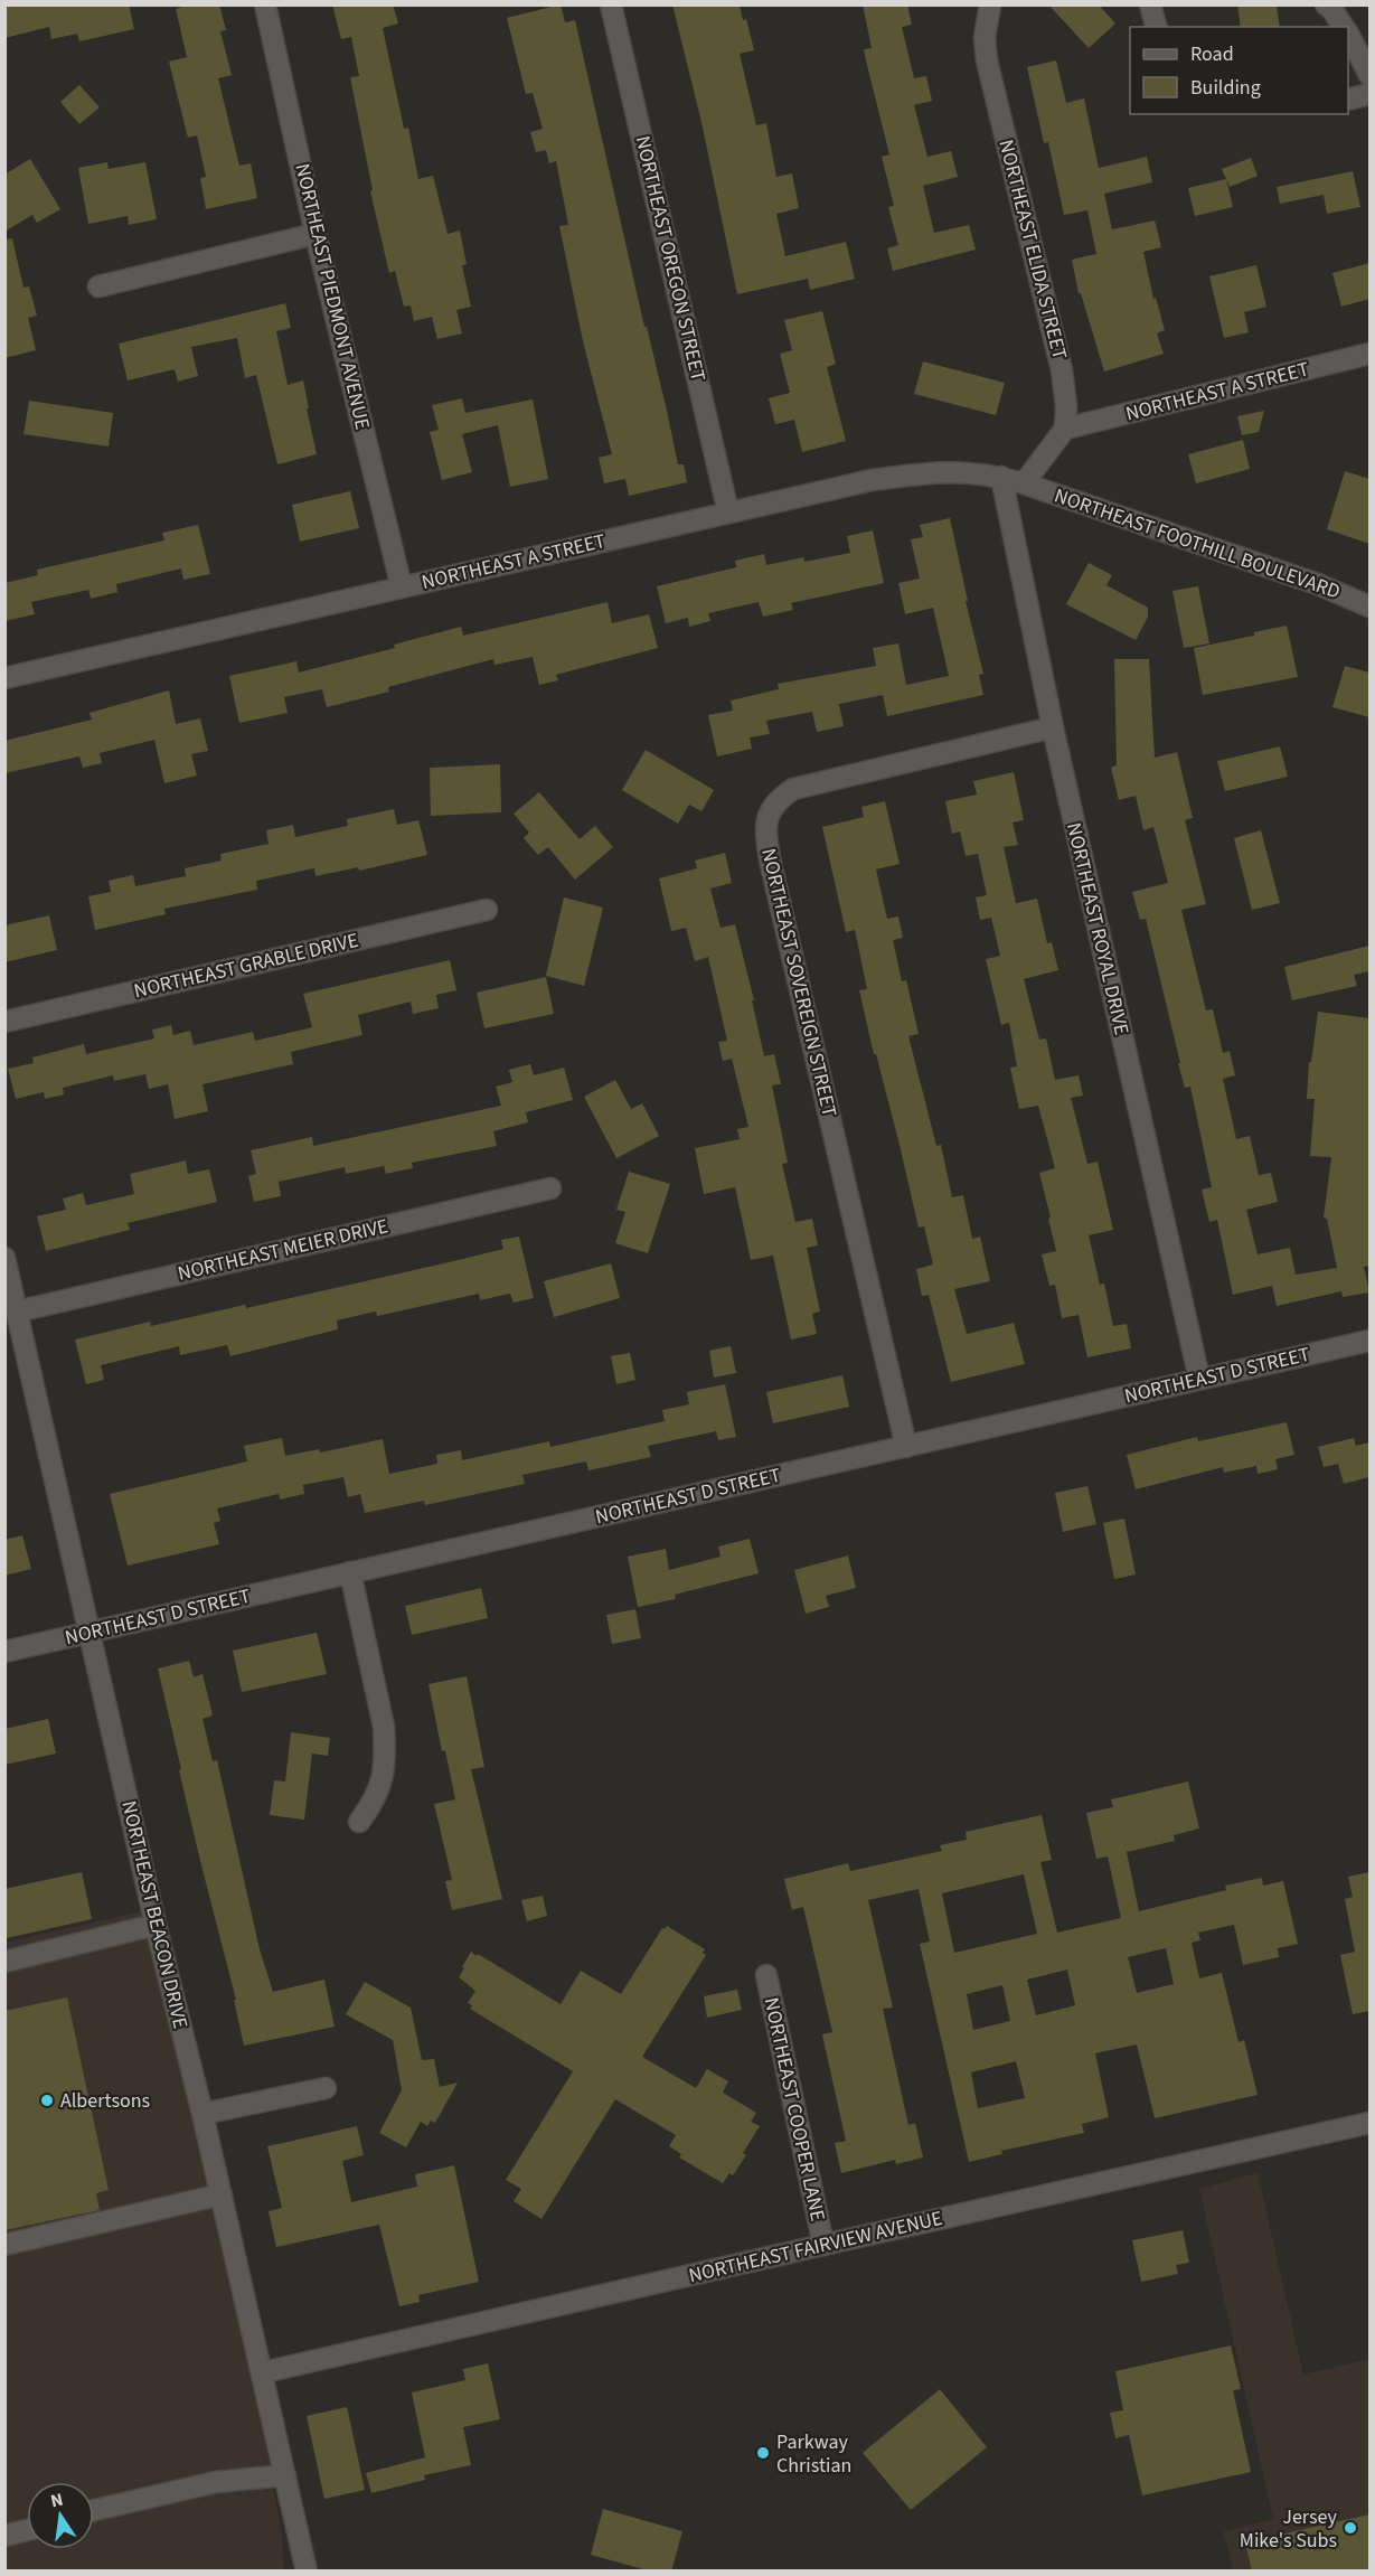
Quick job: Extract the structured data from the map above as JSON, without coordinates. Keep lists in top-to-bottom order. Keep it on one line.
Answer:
{"streets":{"street":["NORTHEAST ELIDA STREET","NORTHEAST OREGON STREET","NORTHEAST PIEDMONT AVENUE","NORTHEAST A STREET","NORTHEAST FOOTHILL BOULEVARD","NORTHEAST ROYAL DRIVE","NORTHEAST GRABLE DRIVE","NORTHEAST SOVEREIGN STREET","NORTHEAST MEIER DRIVE","NORTHEAST D STREET","NORTHEAST BEACON DRIVE","NORTHEAST COOPER LANE","NORTHEAST FAIRVIEW AVENUE"]},"crossings":[["NORTHEAST ELIDA STREET","NORTHEAST A STREET"],["NORTHEAST OREGON STREET","NORTHEAST A STREET"],["NORTHEAST PIEDMONT AVENUE","NORTHEAST A STREET"],["NORTHEAST A STREET","NORTHEAST FOOTHILL BOULEVARD"],["NORTHEAST A STREET","NORTHEAST ROYAL DRIVE"],["NORTHEAST ROYAL DRIVE","NORTHEAST SOVEREIGN STREET"],["NORTHEAST ROYAL DRIVE","NORTHEAST D STREET"],["NORTHEAST SOVEREIGN STREET","NORTHEAST D STREET"],["NORTHEAST MEIER DRIVE","NORTHEAST BEACON DRIVE"],["NORTHEAST D STREET","NORTHEAST BEACON DRIVE"],["NORTHEAST BEACON DRIVE","NORTHEAST FAIRVIEW AVENUE"],["NORTHEAST COOPER LANE","NORTHEAST FAIRVIEW AVENUE"]],"places":["Albertsons","Parkway Christian","Jersey Mike's Subs"],"legend":["Road","Building"],"north":"top"}
